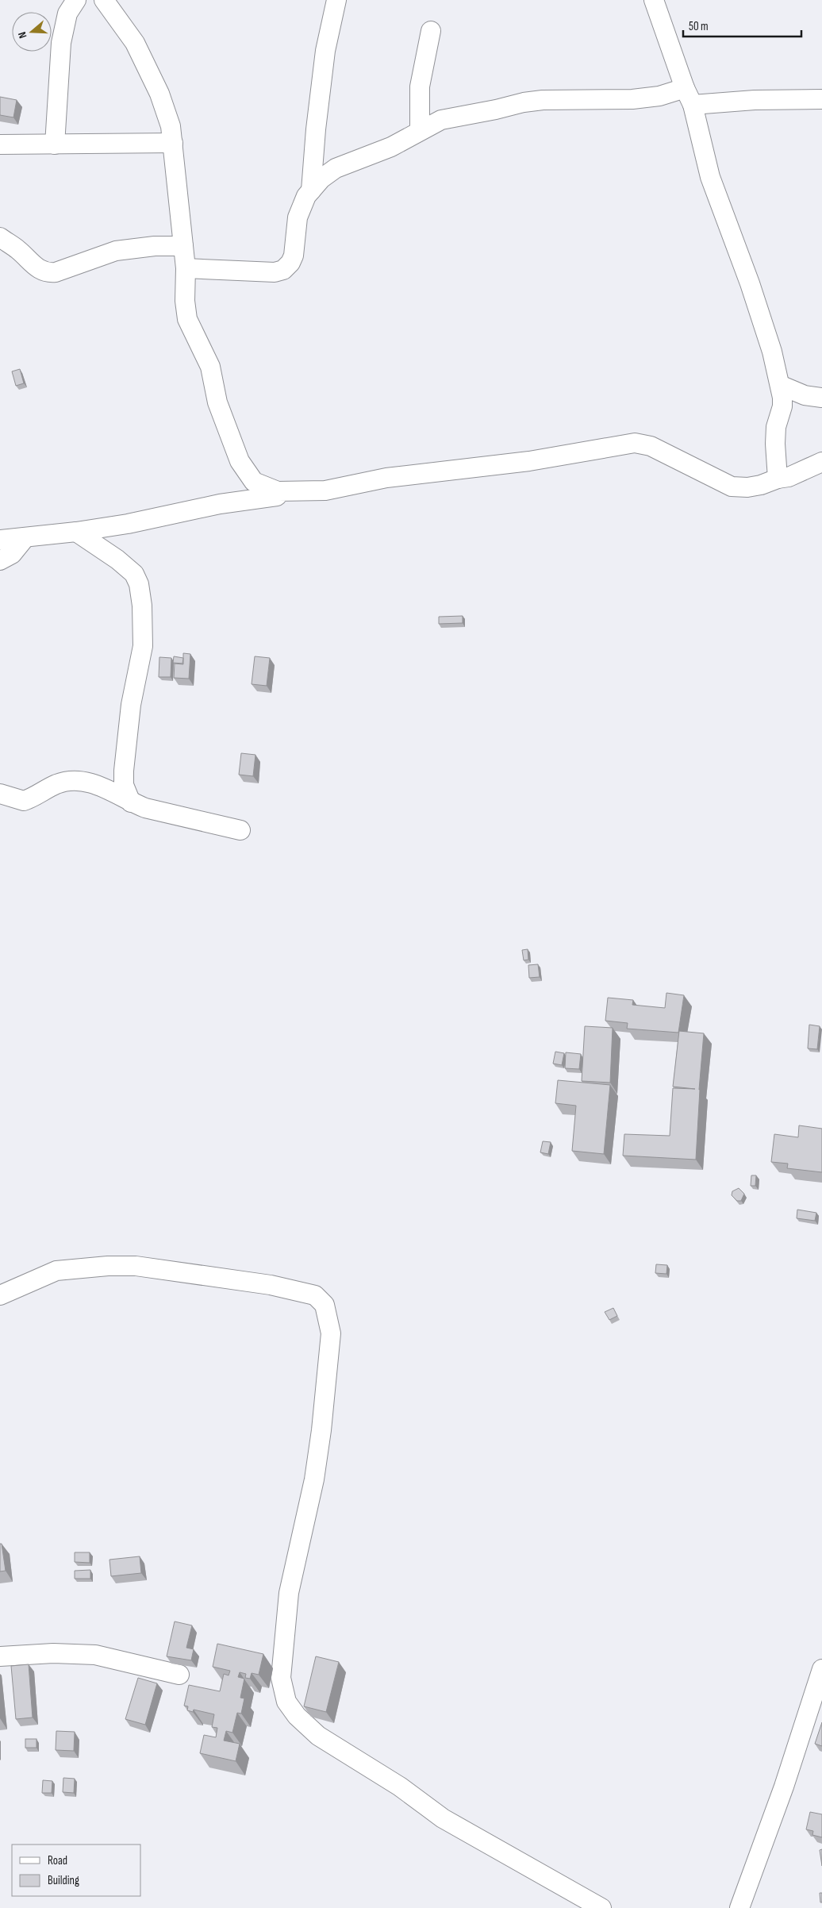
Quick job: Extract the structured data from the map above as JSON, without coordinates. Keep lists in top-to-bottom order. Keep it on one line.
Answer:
{"legend":["Road","Building"],"scale_bar":"50 m","north":"left"}
